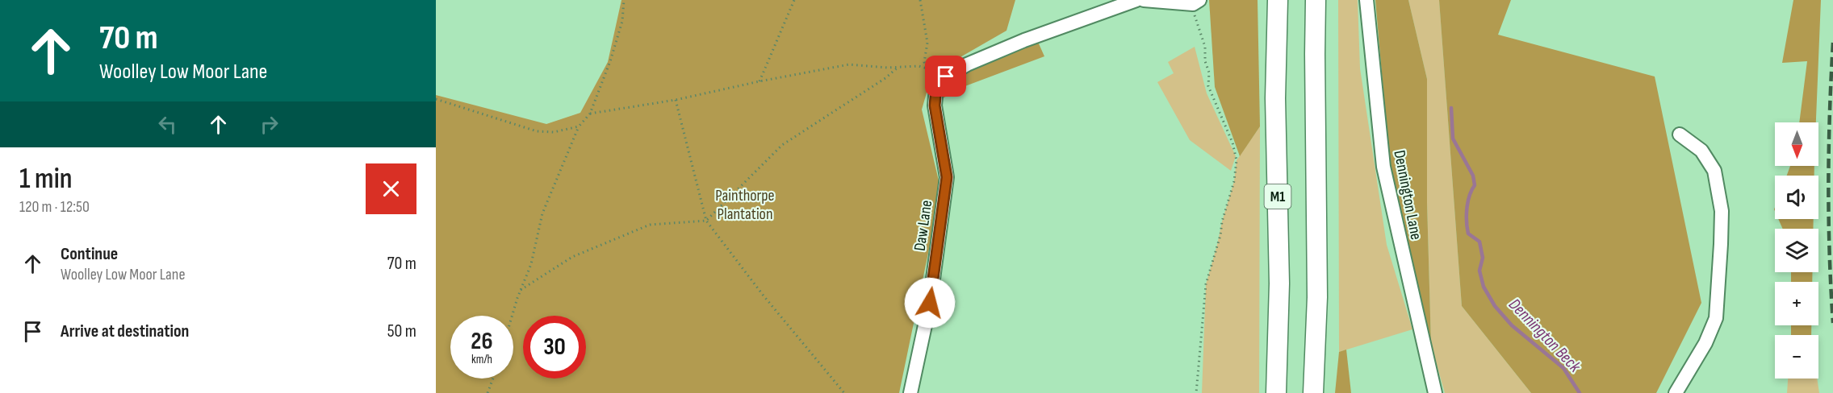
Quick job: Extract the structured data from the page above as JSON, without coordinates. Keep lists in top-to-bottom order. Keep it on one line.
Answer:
{"streets":{"highway":["M1"],"street":["Dennington Lane","Daw Lane"]},"water":["Dennington Beck"],"parks":["Painthorpe Plantation"],"north":"bottom","page":{"turn":["70 m","Woolley Low Moor Lane"],"map_buttons":["+","−"],"heading":["1 min","120 m · 12:50"],"list":[{"name":"Continue","note":"Woolley Low Moor Lane","value":"70 m"},{"name":"Arrive at destination","value":"50 m"}],"speed":"26 km/h","limit":"30"}}
